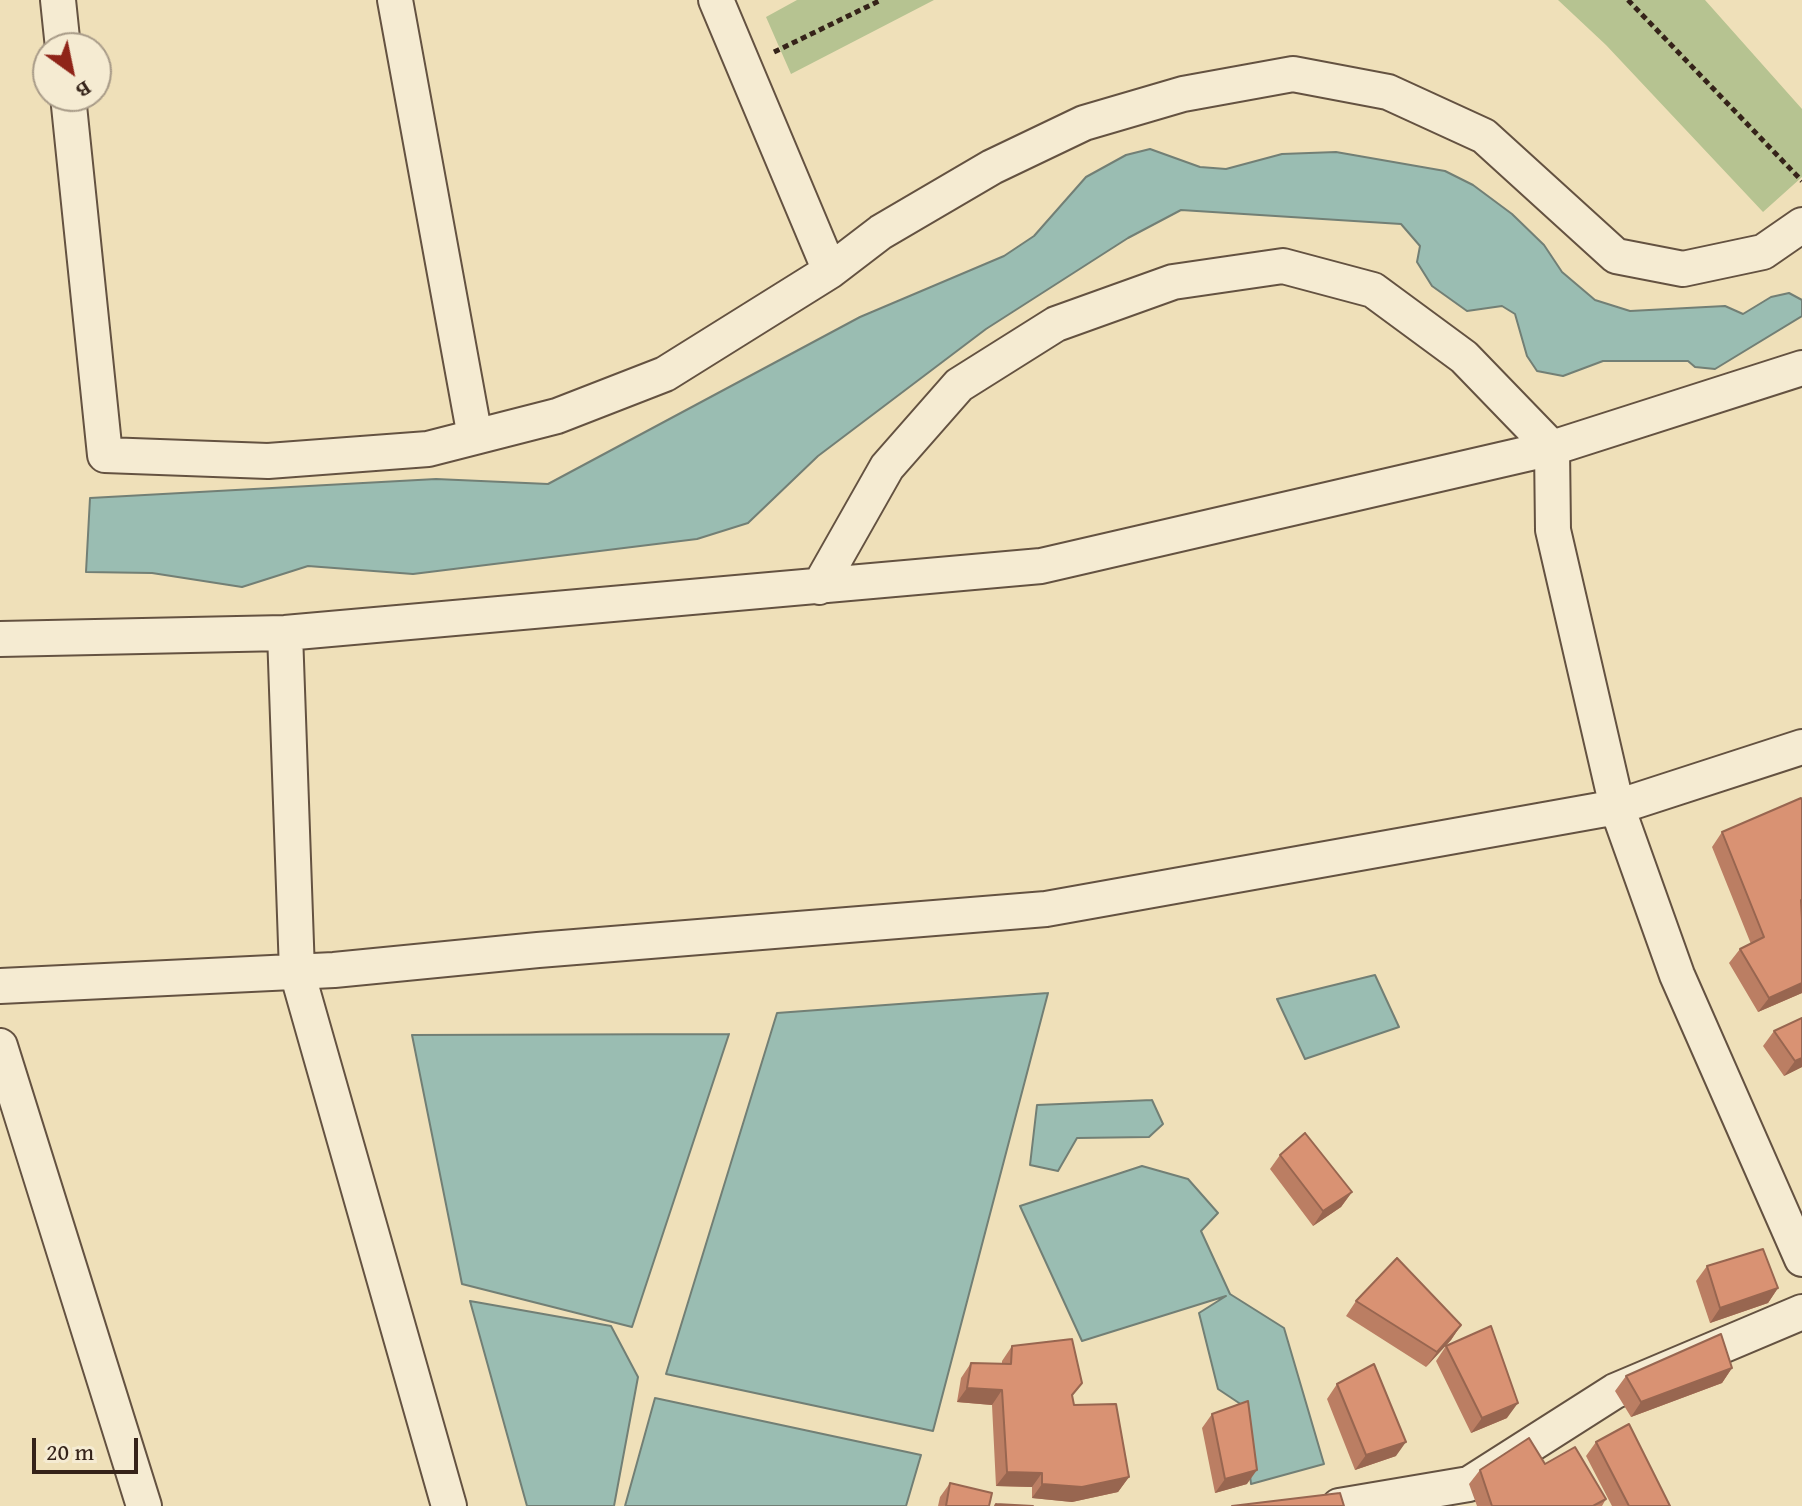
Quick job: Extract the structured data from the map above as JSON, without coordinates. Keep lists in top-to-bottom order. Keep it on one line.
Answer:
{"scale_bar":"20 m","north":"bottom right"}
